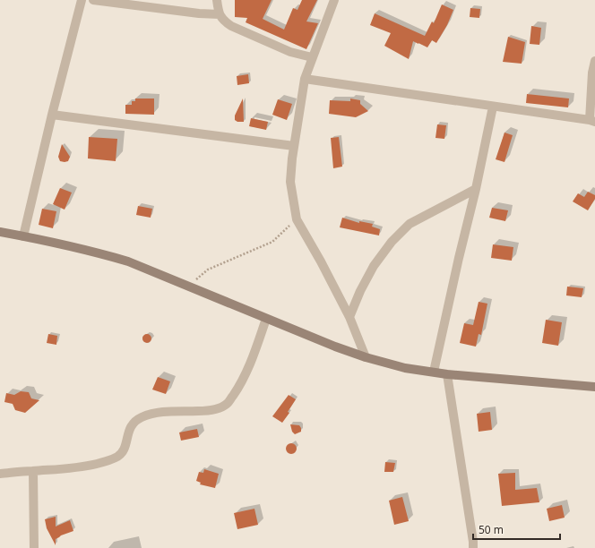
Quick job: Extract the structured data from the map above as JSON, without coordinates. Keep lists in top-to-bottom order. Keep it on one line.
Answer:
{"scale_bar":"50 m"}
